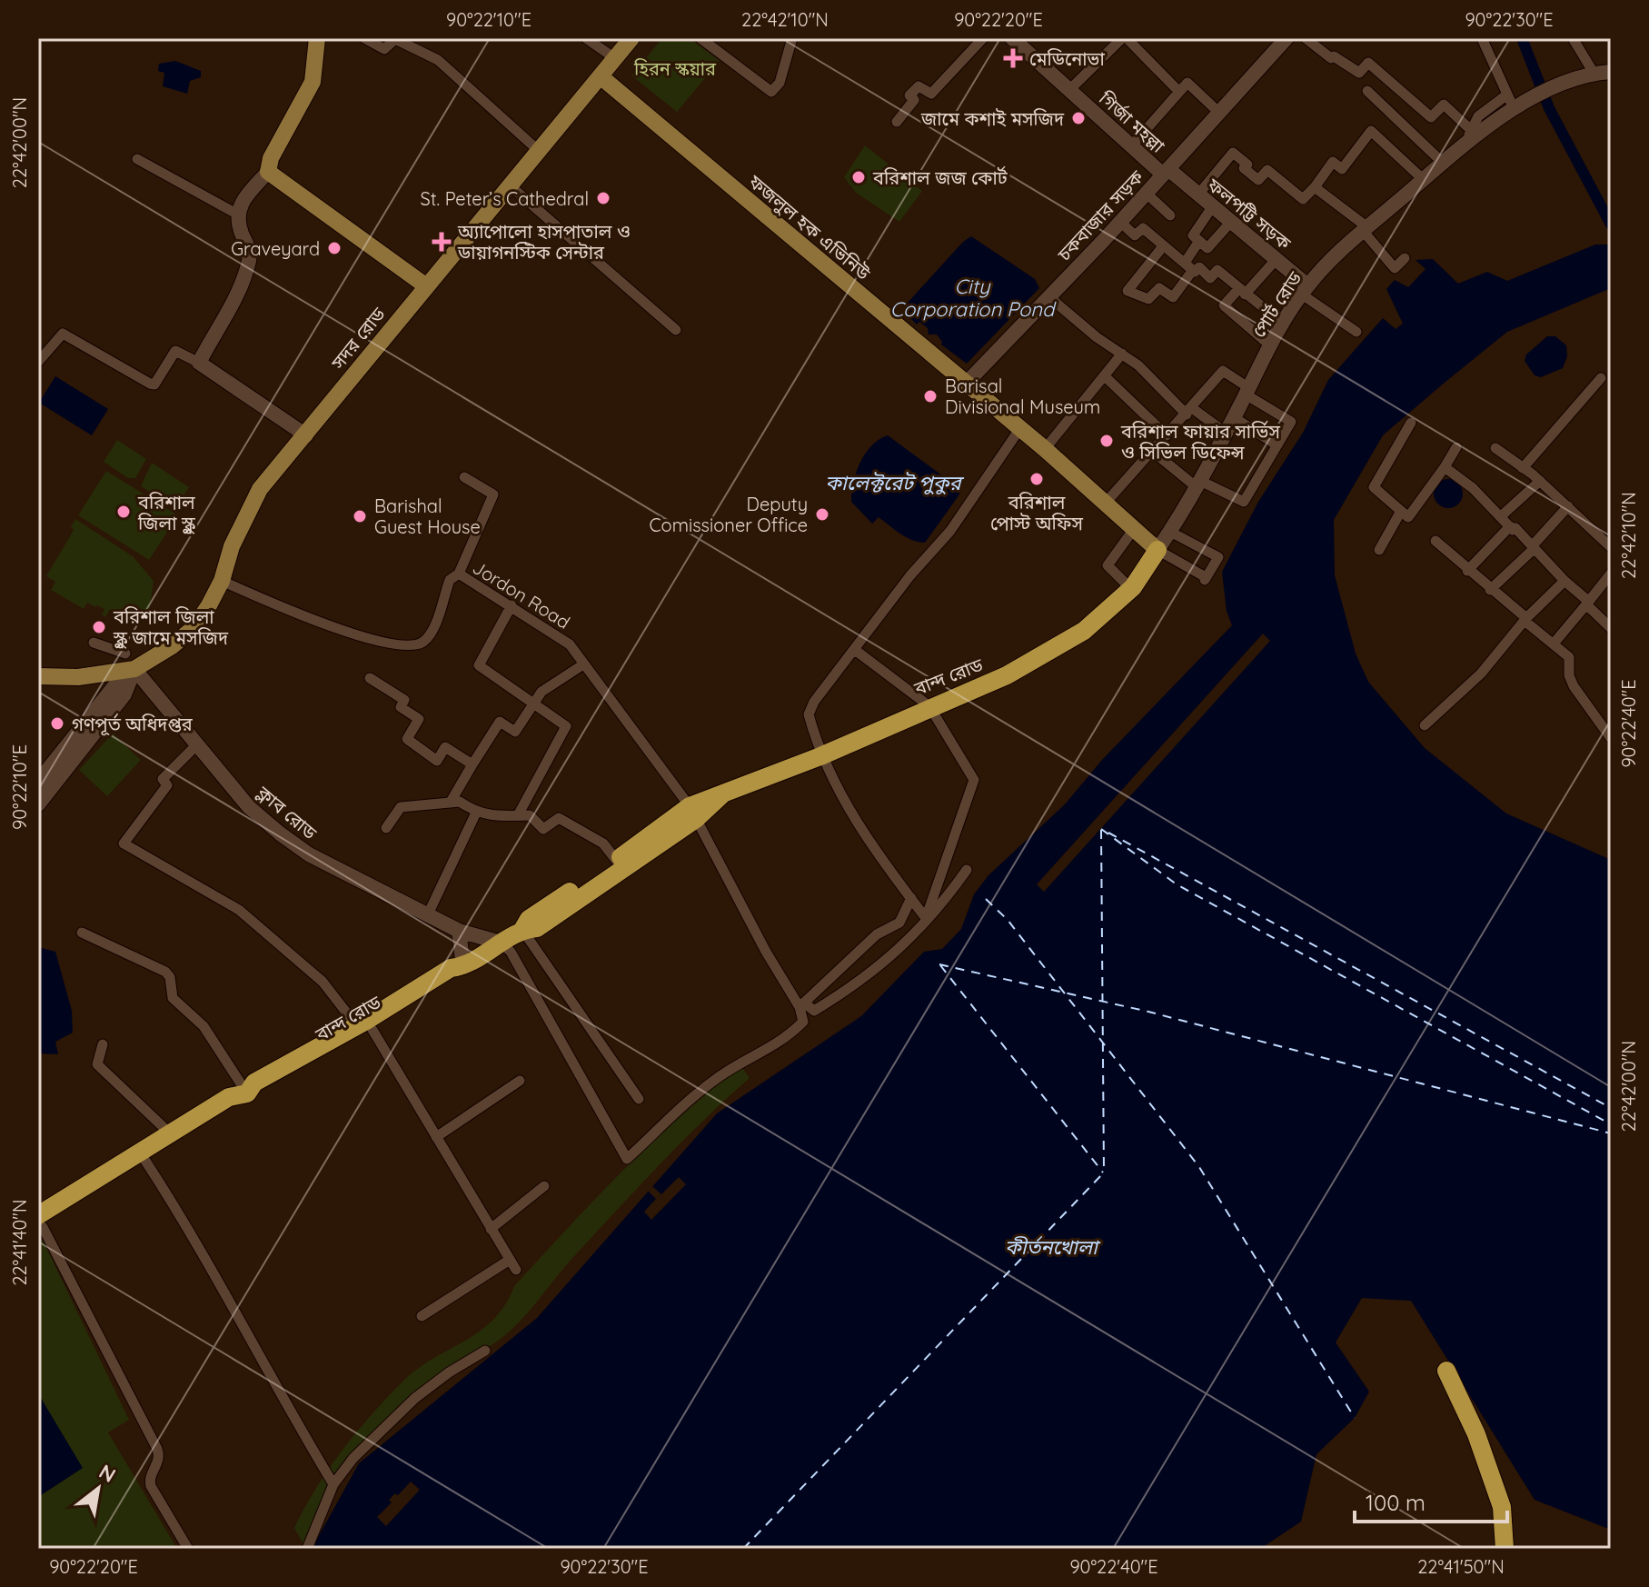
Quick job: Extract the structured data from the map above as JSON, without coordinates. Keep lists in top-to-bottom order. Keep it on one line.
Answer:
{"streets":{"highway":["বান্দ রোড"],"main road":["গির্জা মহল্লা","ফলপট্টি সড়ক","চকবাজার সড়ক","ফজলুল হক এভিনিউ","পোর্ট রোড","সদর রোড","ক্লাব রোড"],"street":["Jordon Road"]},"crossings":[["গির্জা মহল্লা","ফলপট্টি সড়ক"],["গির্জা মহল্লা","চকবাজার সড়ক"],["ফলপট্টি সড়ক","চকবাজার সড়ক"],["ফলপট্টি সড়ক","পোর্ট রোড"],["চকবাজার সড়ক","ফজলুল হক এভিনিউ"],["ফজলুল হক এভিনিউ","পোর্ট রোড"],["ফজলুল হক এভিনিউ","সদর রোড"],["ফজলুল হক এভিনিউ","বান্দ রোড"],["পোর্ট রোড","বান্দ রোড"],["সদর রোড","Jordon Road"],["সদর রোড","ক্লাব রোড"],["Jordon Road","বান্দ রোড"],["বান্দ রোড","ক্লাব রোড"]],"water":["City Corporation Pond","কালেক্টরেট পুকুর","কীর্তনখোলা"],"parks":["হিরন স্কয়ার"],"places":{"health":["মেডিনোভা","অ্যাপোলো হাসপাতাল ও ডায়াগনস্টিক সেন্টার"],"other":["জামে কশাই মসজিদ","বরিশাল জজ কোর্ট","St. Peter’s Cathedral","Graveyard","Barisal Divisional Museum","বরিশাল ফায়ার সার্ভিস ও সিভিল ডিফেন্স","বরিশাল পোস্ট অফিস","বরিশাল জিলা স্কুল","Deputy Comissioner Office","Barishal Guest House","বরিশাল জিলা স্কুল জামে মসজিদ","গণপূর্ত অধিদপ্তর"]},"scale_bar":"100 m","north":"top right","coordinates":["90°22'10\"E","22°42'10\"N","90°22'20\"E","90°22'30\"E","22°42'00\"N","90°22'40\"E","22°41'40\"N","22°41'50\"N"]}
